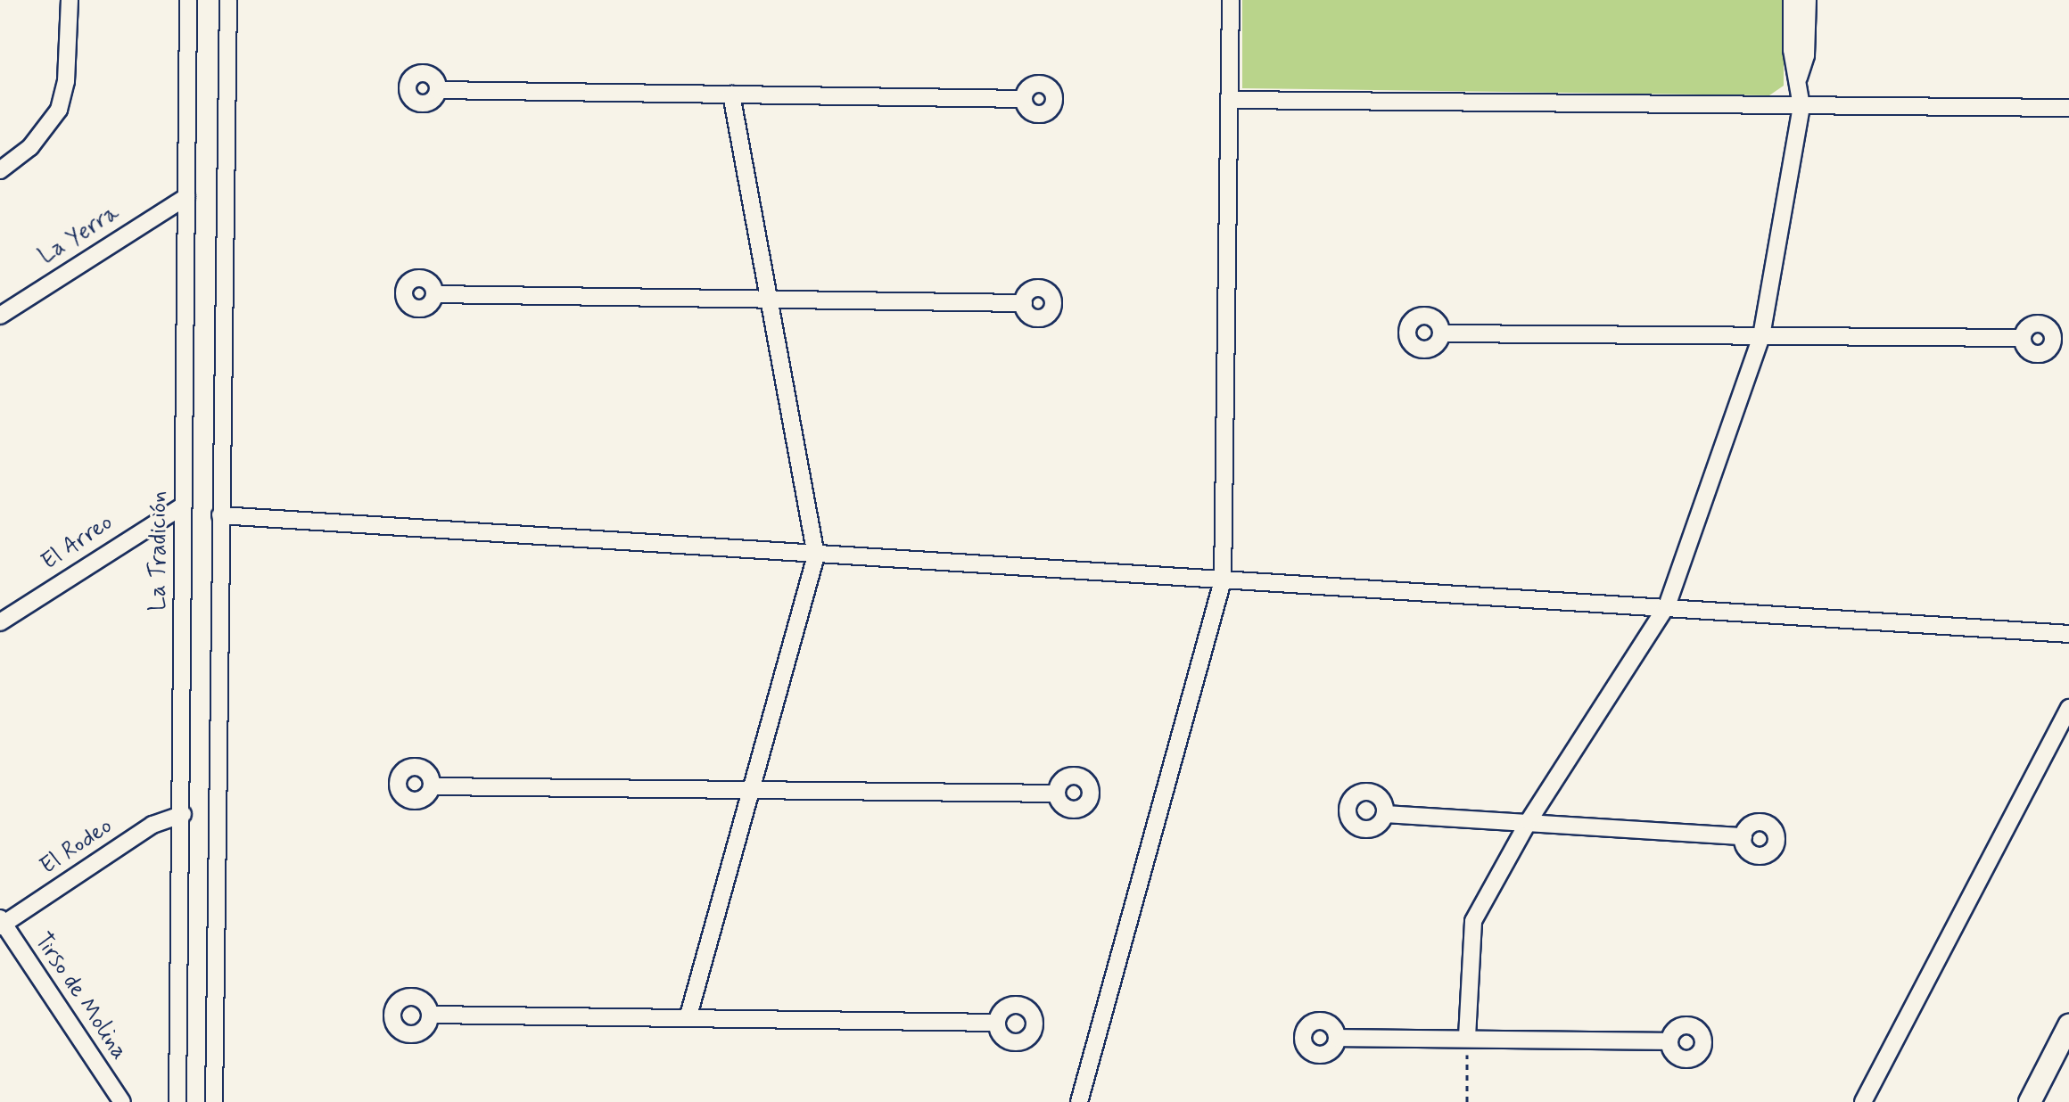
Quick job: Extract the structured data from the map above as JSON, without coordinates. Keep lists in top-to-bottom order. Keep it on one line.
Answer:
{"streets":{"street":["La Yerra","El Arreo","La Tradición","El Rodeo","Tirso de Molina"]},"crossings":[["La Yerra","La Tradición"],["El Arreo","La Tradición"],["La Tradición","El Rodeo"],["El Rodeo","Tirso de Molina"]]}
